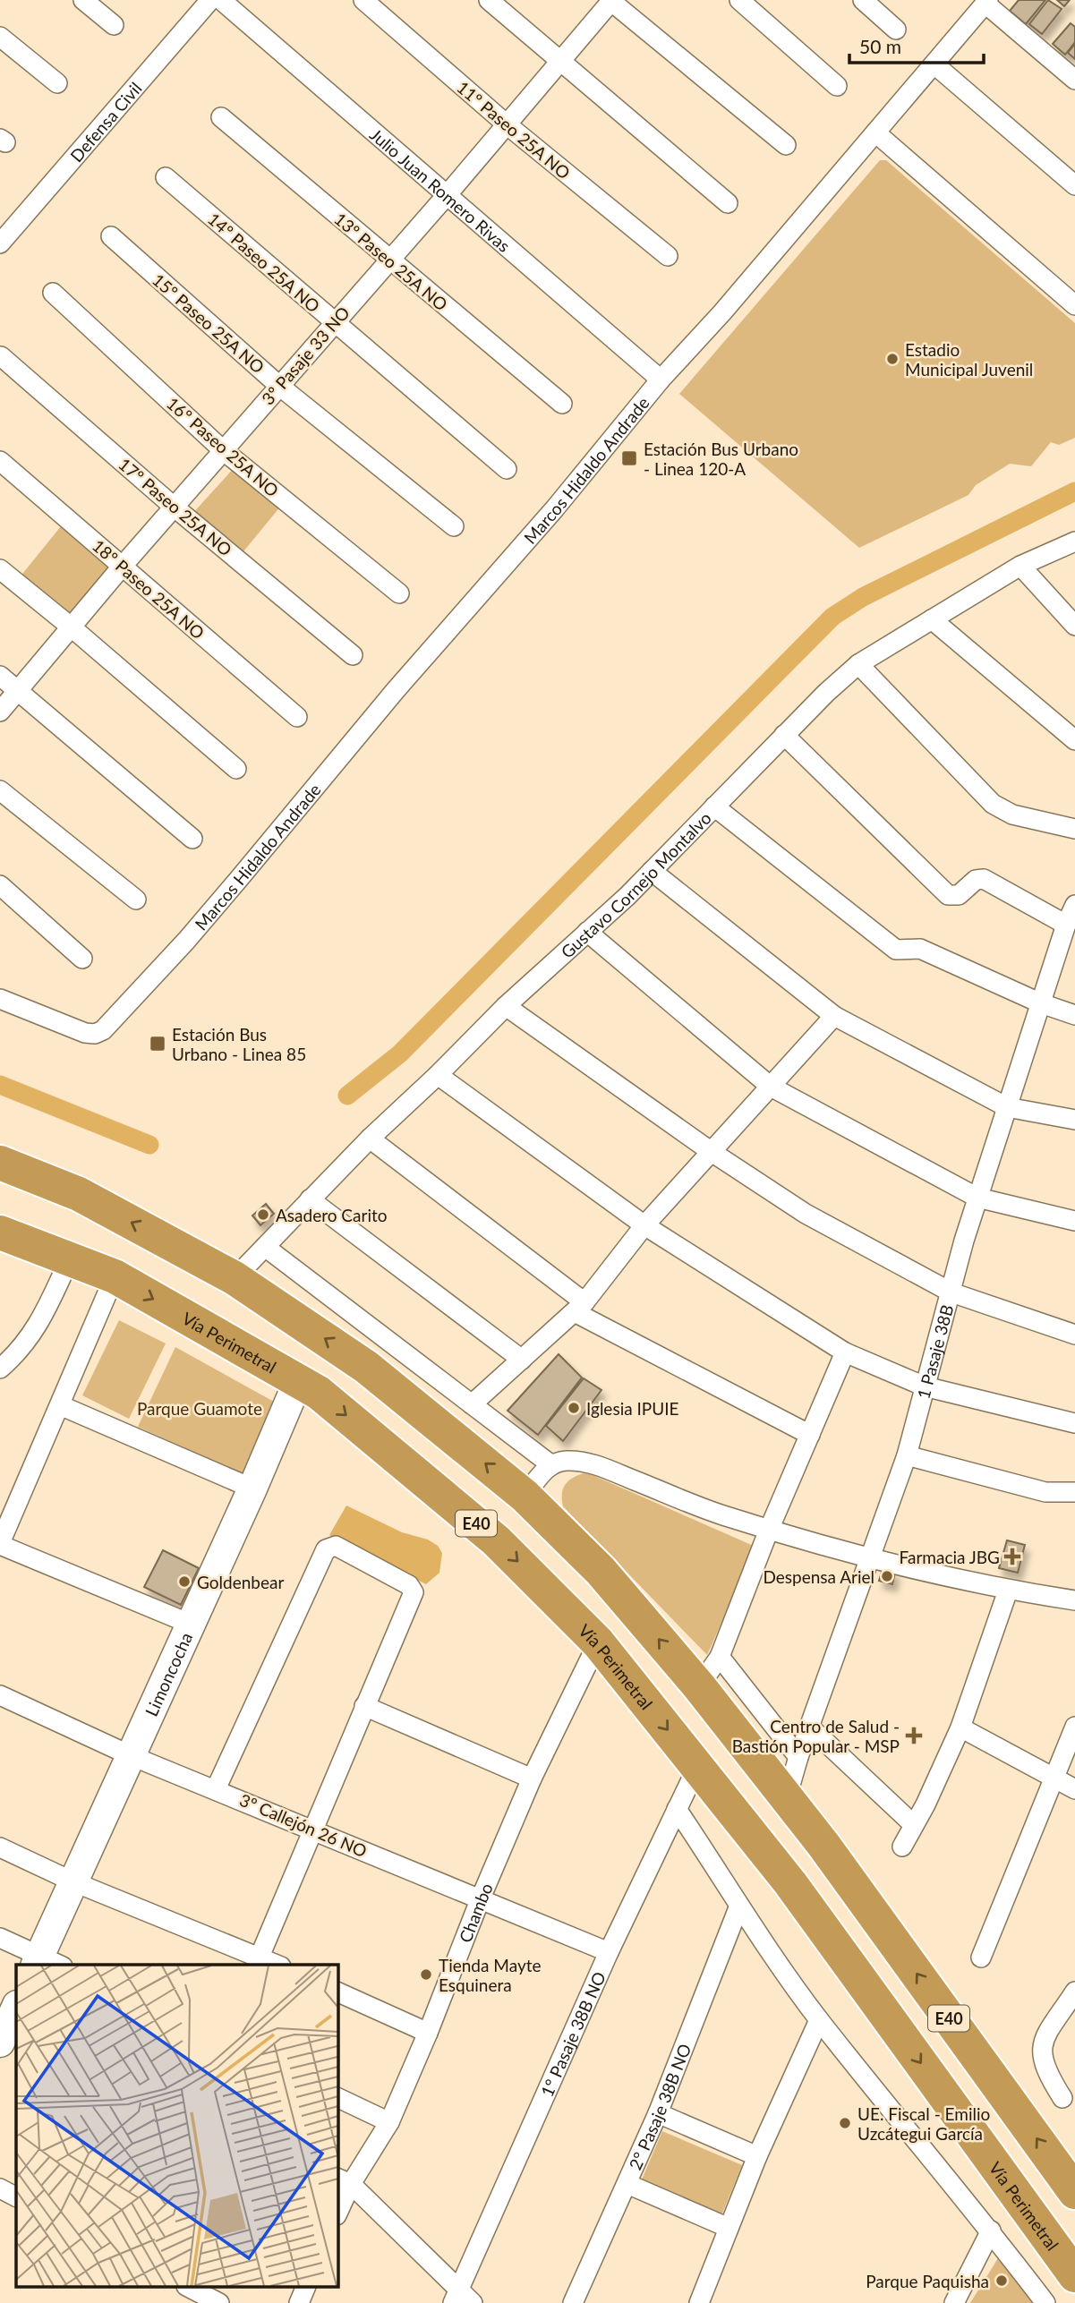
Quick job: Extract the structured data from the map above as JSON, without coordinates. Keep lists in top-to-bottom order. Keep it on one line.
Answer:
{"streets":{"highway":["Vía Perimetral","E40"],"street":["Defensa Civil","11º Paseo 25A NO","Julio Juan Romero Rivas","13º Paseo 25A NO","14º Paseo 25A NO","15º Paseo 25A NO","3º Pasaje 33 NO","16º Paseo 25A NO","Marcos Hidaldo Andrade","17º Paseo 25A NO","18º Paseo 25A NO","Gustavo Cornejo Montalvo","1 Pasaje 38B","Limoncocha","3º Callejón 26 NO","Chambo","1° Pasaje 38B NO","2° Pasaje 38B NO"]},"crossings":[["11º Paseo 25A NO","3º Pasaje 33 NO"],["Julio Juan Romero Rivas","3º Pasaje 33 NO"],["Julio Juan Romero Rivas","Marcos Hidaldo Andrade"],["13º Paseo 25A NO","3º Pasaje 33 NO"],["14º Paseo 25A NO","3º Pasaje 33 NO"],["15º Paseo 25A NO","3º Pasaje 33 NO"],["3º Pasaje 33 NO","16º Paseo 25A NO"],["3º Pasaje 33 NO","17º Paseo 25A NO"],["3º Pasaje 33 NO","18º Paseo 25A NO"],["Gustavo Cornejo Montalvo","E40"],["Vía Perimetral","Limoncocha"],["Vía Perimetral","Chambo"],["Vía Perimetral","1° Pasaje 38B NO"],["1 Pasaje 38B","E40"],["Limoncocha","3º Callejón 26 NO"],["3º Callejón 26 NO","Chambo"],["3º Callejón 26 NO","1° Pasaje 38B NO"]],"parks":["Parque Guamote"],"places":{"other":["Estadio Municipal Juvenil","Asadero Carito","Iglesia IPUIE","Despensa Ariel","Goldenbear","Tienda Mayte Esquinera","UE. Fiscal - Emilio Uzcátegui García","Parque Paquisha"],"transit":["Estación Bus Urbano - Linea 120-A","Estación Bus Urbano - Linea 85"],"health":["Farmacia JBG","Centro de Salud - Bastión Popular - MSP"]},"scale_bar":"50 m"}
